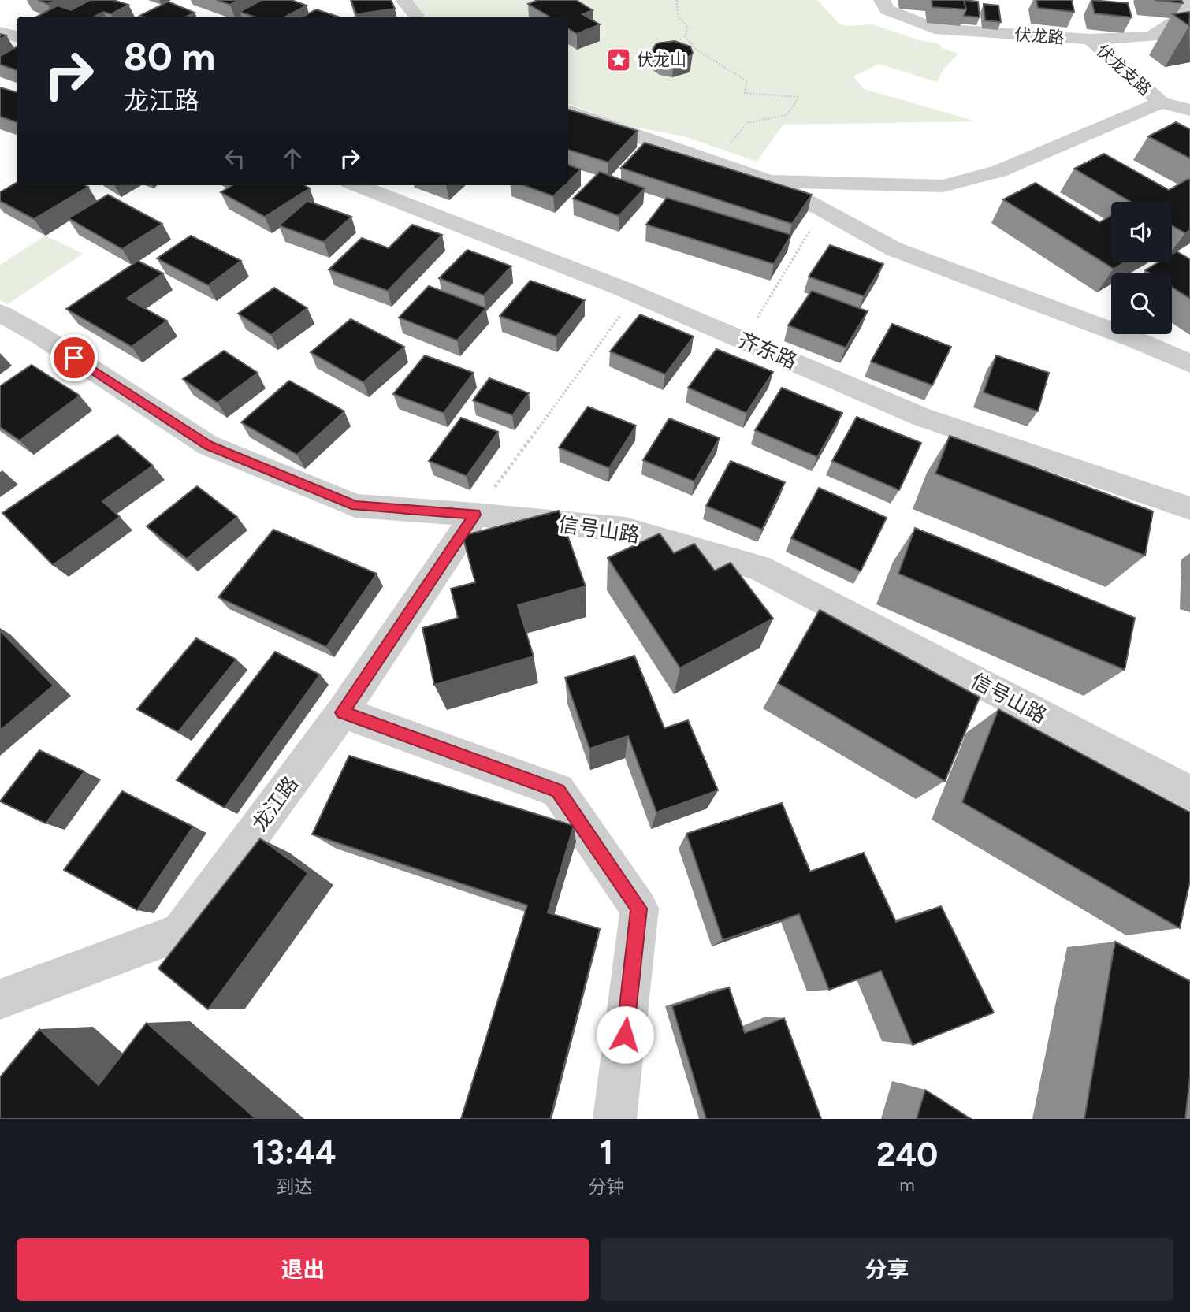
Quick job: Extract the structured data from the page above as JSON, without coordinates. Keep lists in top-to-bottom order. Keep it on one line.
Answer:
{"streets":{"street":["伏龙路","伏龙支路","齐东路","信号山路","龙江路"]},"crossings":[["伏龙路","伏龙支路"],["信号山路","龙江路"]],"places":{"place":["伏龙山"]},"page":{"turn":["80 m","龙江路"],"eta":["13:44","到达","1","分钟","240","m"],"buttons":["退出","分享"]}}
